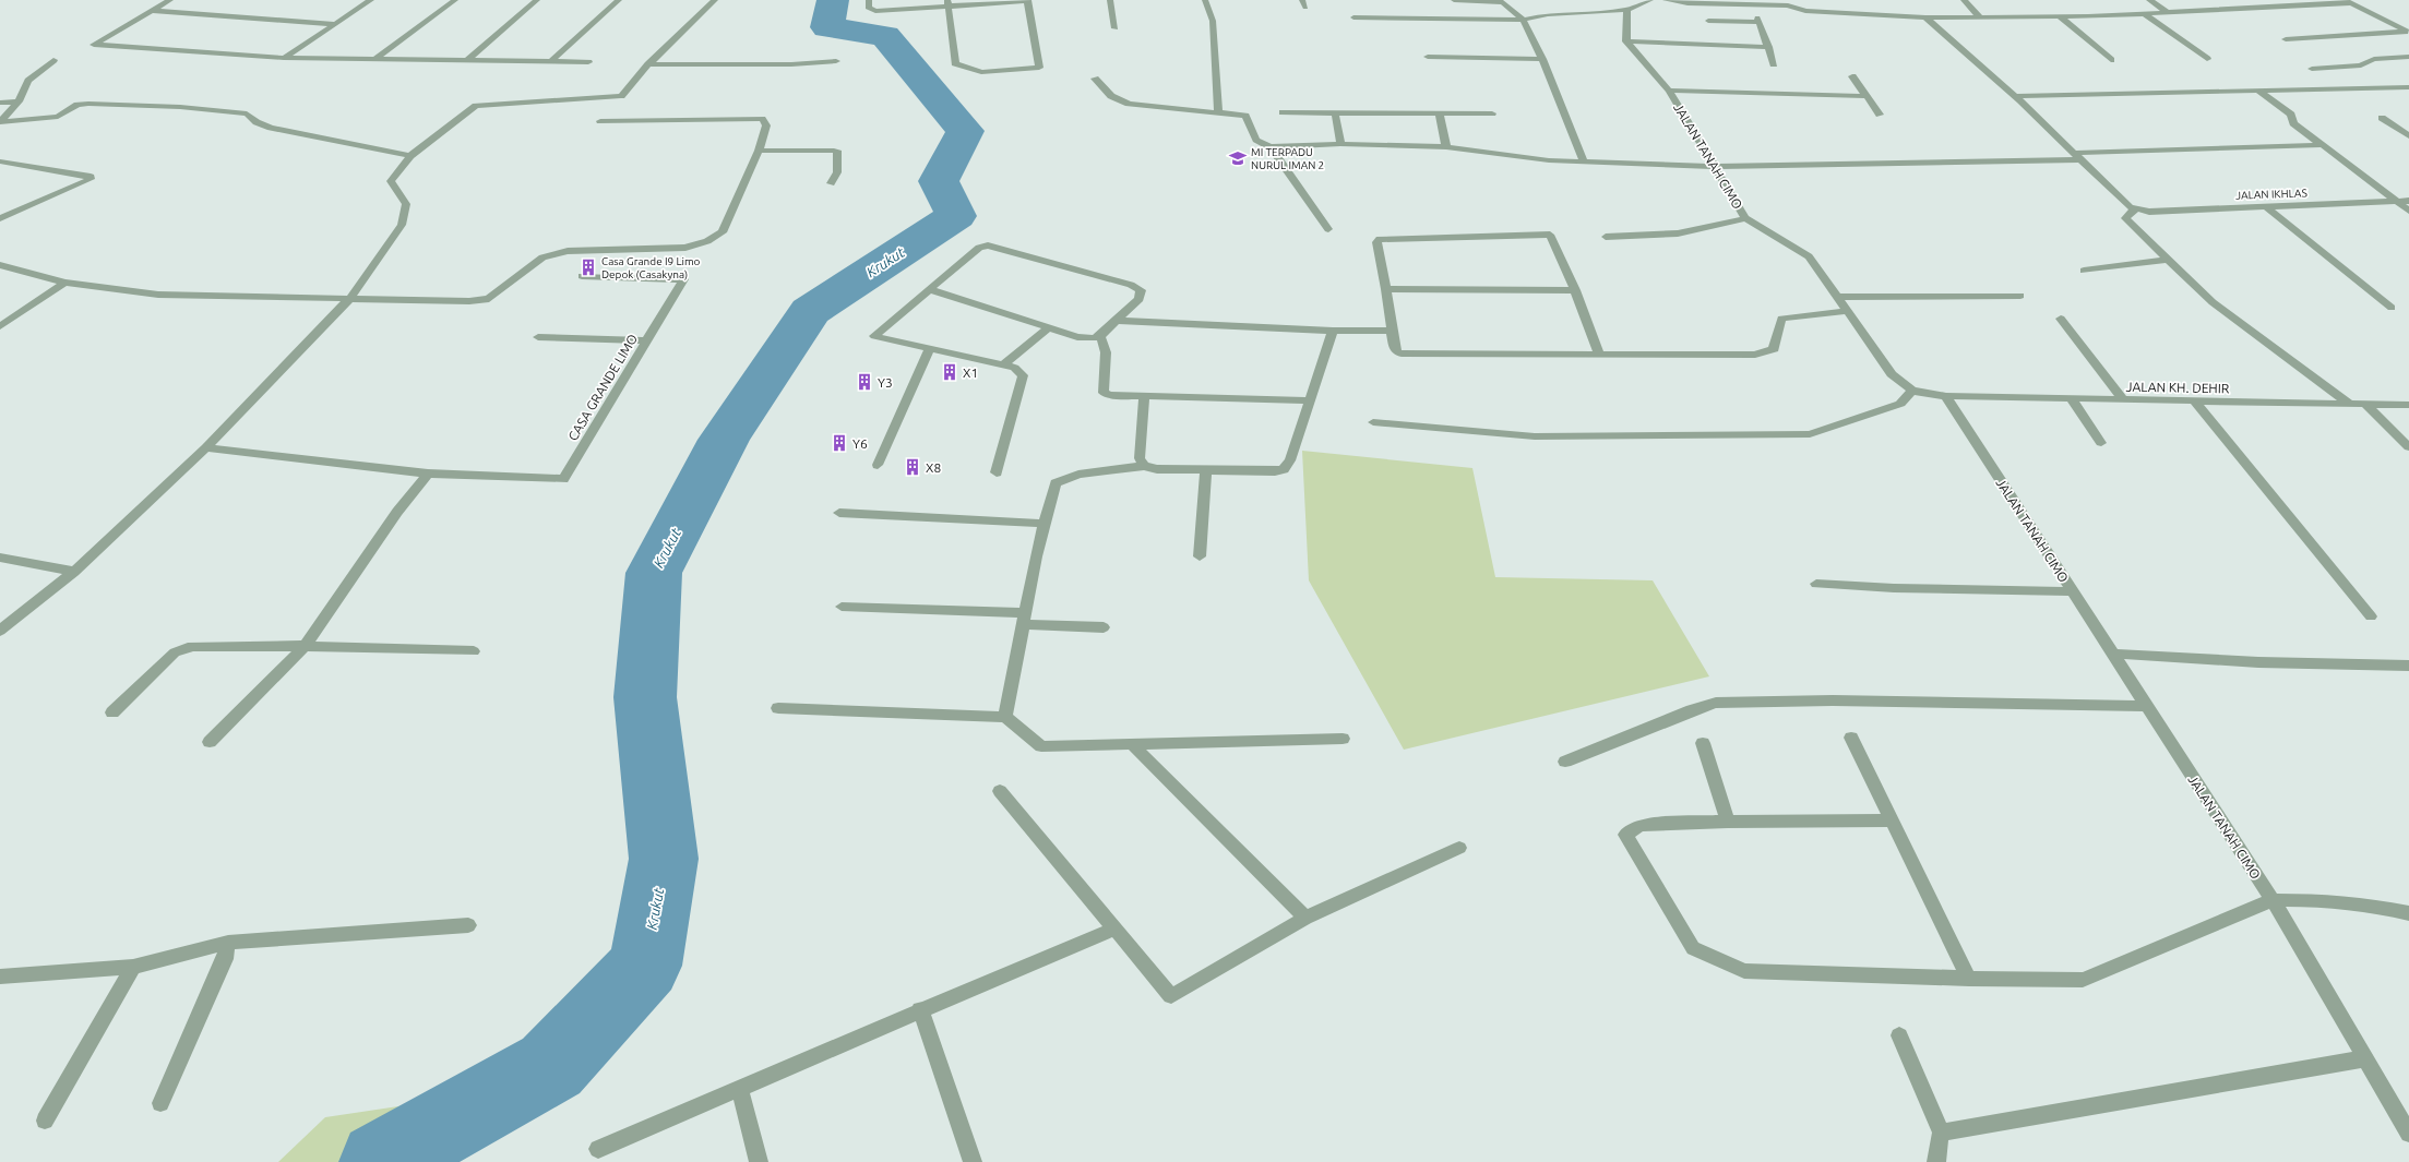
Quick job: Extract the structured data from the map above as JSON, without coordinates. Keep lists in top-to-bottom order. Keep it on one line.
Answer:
{"streets":{"street":["JALAN TANAH CIMO","JALAN IKHLAS","CASA GRANDE LIMO","JALAN KH. DEHIR"]},"crossings":[["JALAN TANAH CIMO","JALAN KH. DEHIR"]],"water":["Krukut"],"places":{"school or university":["MI TERPADU NURUL IMAN 2"],"building":["Casa Grande I9 Limo Depok (Casakyna)","X1","Y3","Y6","X8"]}}
